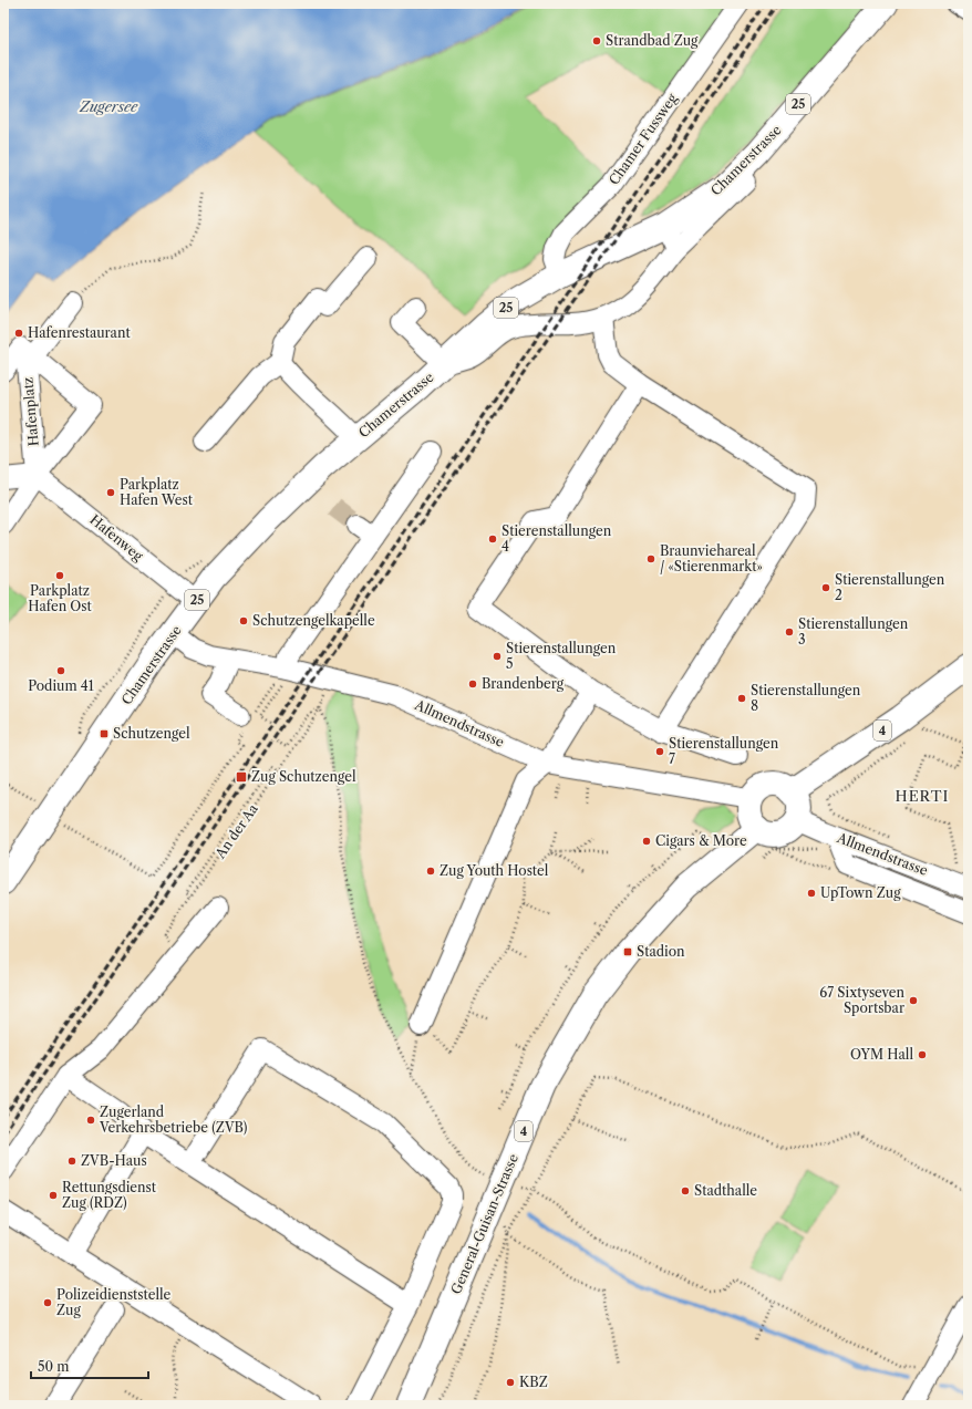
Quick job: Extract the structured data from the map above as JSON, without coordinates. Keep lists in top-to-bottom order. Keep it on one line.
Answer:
{"streets":{"main road":["25","Chamerstrasse","4","General-Guisan-Strasse"],"street":["Chamer Fussweg","Hafenplatz","Hafenweg","Allmendstrasse"],"path":["An der Aa"]},"crossings":[["Chamer Fussweg","Chamerstrasse"],["Chamerstrasse","Hafenweg"],["Chamerstrasse","Allmendstrasse"],["Hafenplatz","Hafenweg"],["Allmendstrasse","4"],["Allmendstrasse","An der Aa"],["Allmendstrasse","General-Guisan-Strasse"],["4","General-Guisan-Strasse"]],"districts":["HERTI"],"water":["Zugersee"],"places":{"other":["Strandbad Zug","Hafenrestaurant","Parkplatz Hafen West","Stierenstallungen 4","Braunviehareal / «Stierenmarkt»","Parkplatz Hafen Ost","Stierenstallungen 2","Schutzengelkapelle","Stierenstallungen 3","Stierenstallungen 5","Podium 41","Brandenberg","Stierenstallungen 8","Stierenstallungen 7","Cigars & More","Zug Youth Hostel","UpTown Zug","67 Sixtyseven Sportsbar","OYM Hall","Zugerland Verkehrsbetriebe (ZVB)","ZVB-Haus","Stadthalle","Rettungsdienst Zug (RDZ)","Polizeidienststelle Zug","KBZ"],"transit":["Schutzengel","Zug Schutzengel","Stadion"]},"scale_bar":"50 m"}
